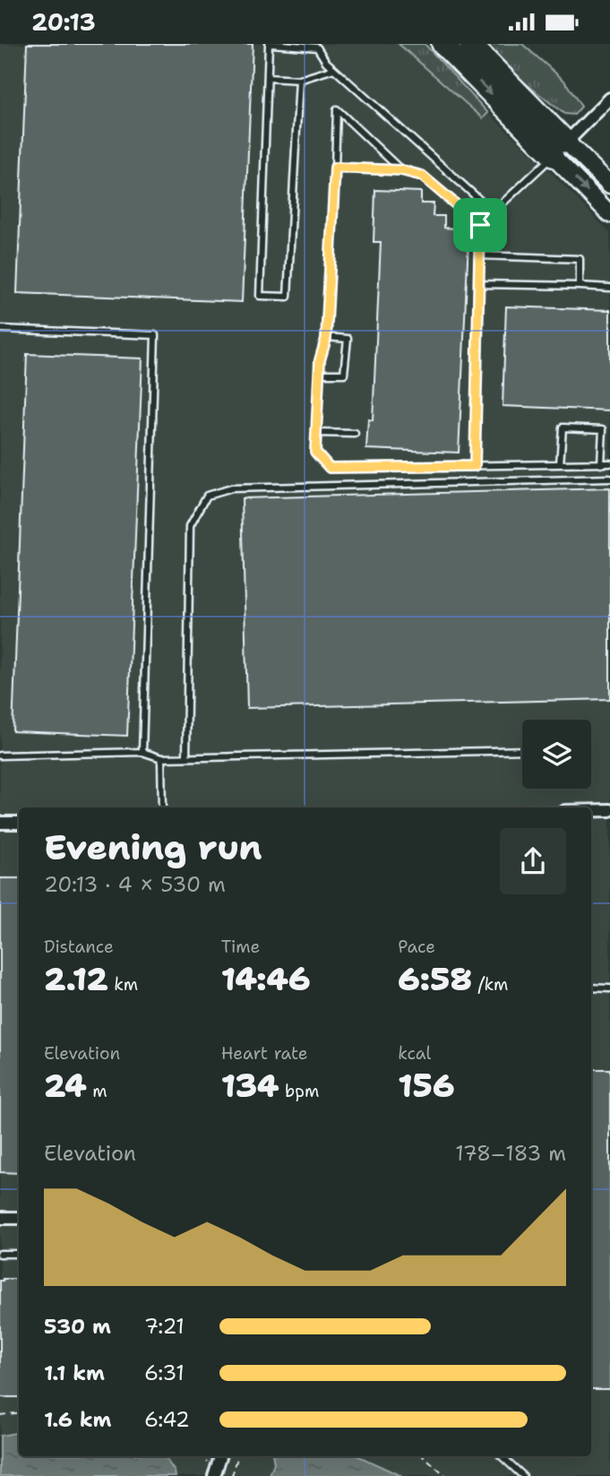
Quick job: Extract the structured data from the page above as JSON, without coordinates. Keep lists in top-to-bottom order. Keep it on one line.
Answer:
{"page":{"status":"20:13","heading":["Evening run","20:13 · 4 × 530 m"],"stats":[["Distance","2.12 km"],["Time","14:46"],["Pace","6:58 /km"],["Elevation","24 m"],["Heart rate","134 bpm"],["kcal","156"]],"chart":["Elevation","178–183 m"],"list":[{"name":"530 m","note":"7:21"},{"name":"1.1 km","note":"6:31"},{"name":"1.6 km","note":"6:42"}]}}
